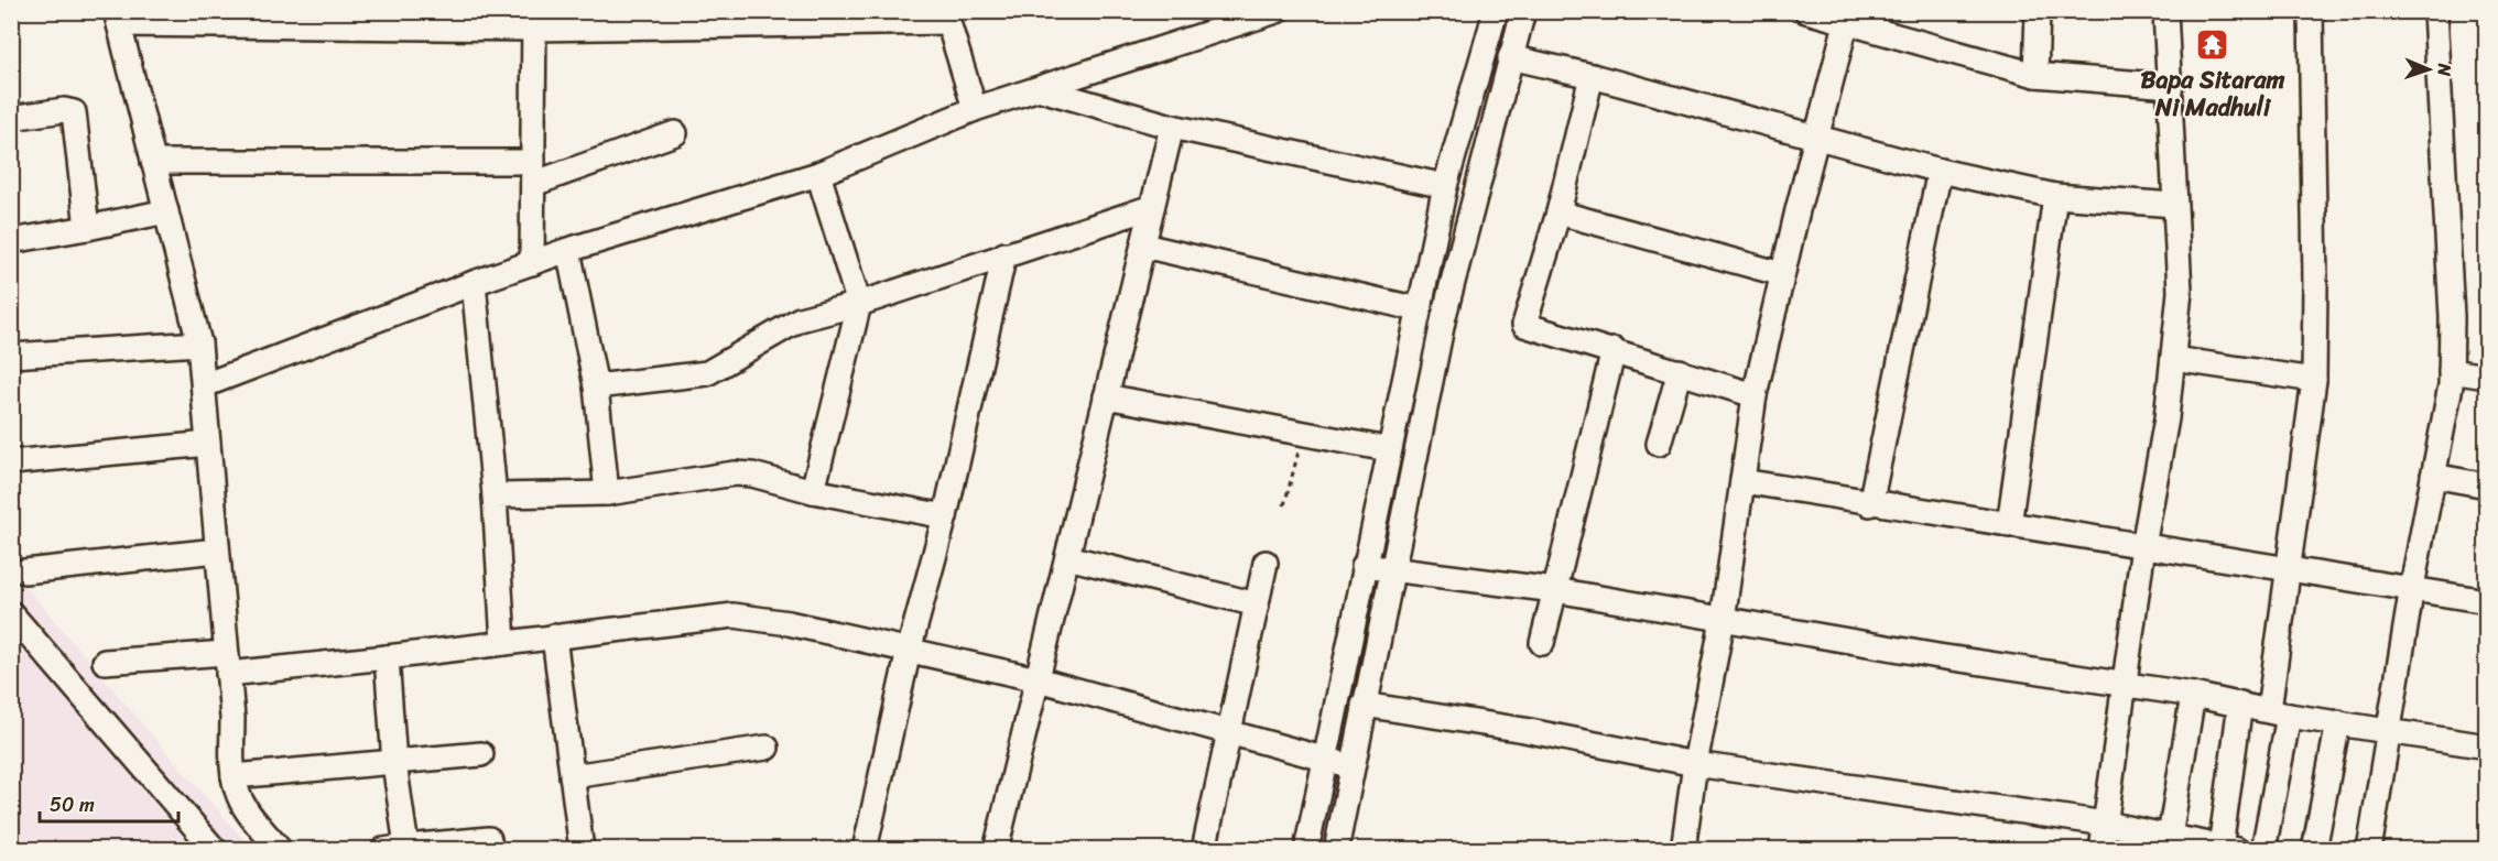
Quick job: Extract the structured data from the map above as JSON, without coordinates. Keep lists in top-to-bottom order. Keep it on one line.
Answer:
{"places":{"temple":["Bapa Sitaram Ni Madhuli"]},"scale_bar":"50 m","north":"right"}
